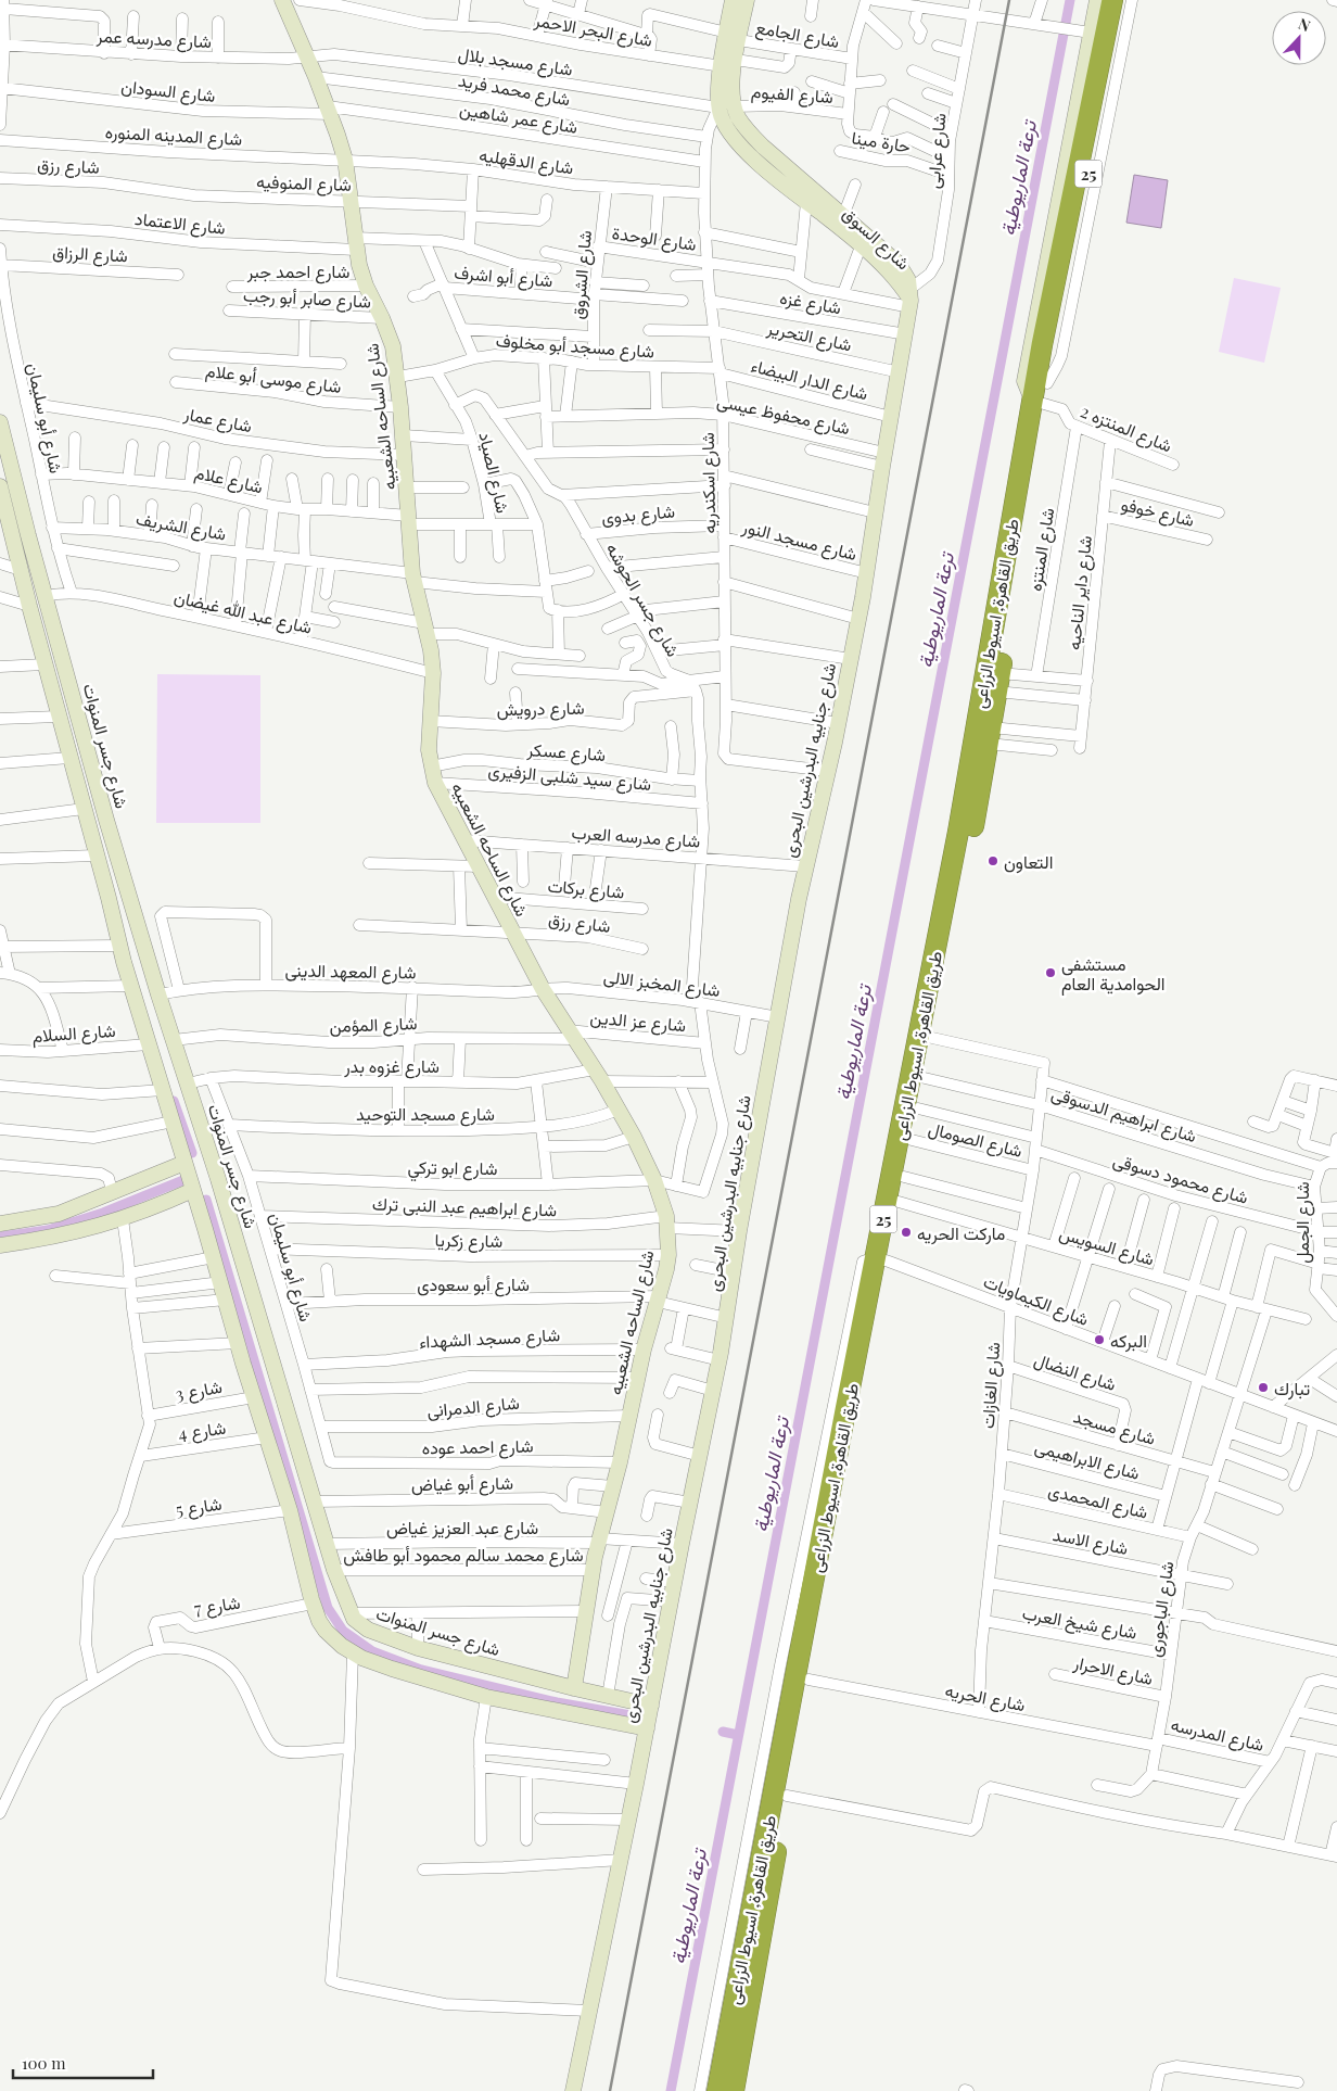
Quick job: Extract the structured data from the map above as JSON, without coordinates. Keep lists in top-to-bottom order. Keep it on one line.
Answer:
{"streets":{"highway":["25","طريق القاهرة, اسيوط الزراعى"],"street":["شارع البحر الاحمر","شارع الجامع","شارع مدرسه عمر","شارع مسجد بلال","شارع محمد فريد","شارع السودان","شارع الفيوم","شارع عمر شاهين","شارع المدينه المنوره","حارة مينا","شارع عرابى","شارع الدقهليه","شارع رزق","شارع المنوفيه","شارع الاعتماد","شارع الوحدة","شارع السوق","شارع الرزاق","شارع احمد جبر","شارع الشروق","شارع أبو اشرف","شارع صابر أبو رجب","شارع غزه","شارع التحرير","شارع مسجد أبو مخلوف","شارع موسى أبو علام","شارع الدار البيضاء","شارع محفوظ عيسى","شارع الساحه الشعبيه","شارع أبو سليمان","شارع عمار","شارع المنتزه 2","شارع الصياد","شارع علام","شارع اسكندريه","شارع خوفو","شارع بدوى","شارع الشريف","شارع مسجد النور","شارع المنتزه","شارع داير الناحيه","شارع جسر الحوشه","شارع عبد الله غيضان","شارع درويش","شارع جسر المنوات","شارع عسكر","شارع جنابيه البدرشين البحرى","شارع سيد شلبى الزفيرى","شارع مدرسه العرب","شارع بركات","شارع المعهد الدينى","شارع المخبز الالى","شارع عز الدين","شارع المؤمن","شارع السلام","شارع غزوه بدر","شارع مسجد التوحيد","شارع ابراهيم الدسوقى","شارع الصومال","شارع ابو تركي","شارع محمود دسوقى","شارع ابراهيم عبد النبى ترك","شارع الجمل","شارع زكريا","شارع السويس","شارع أبو سعودى","شارع الكيماويات","شارع مسجد الشهداء","شارع النضال","شارع الغازات","شارع 3","شارع الدمرانى","شارع مسجد","شارع 4","شارع احمد عوده","شارع الابراهيمى","شارع أبو غياض","شارع المحمدى","شارع 5","شارع عبد العزيز غياض","شارع الاسد","شارع محمد سالم محمود أبو طافش","شارع 7","شارع الباجورى","شارع شيخ العرب","شارع الاحرار","شارع الحريه","شارع المدرسه"]},"crossings":[["شارع البحر الاحمر","شارع السوق"],["شارع الجامع","شارع السوق"],["شارع مدرسه عمر","شارع مسجد بلال"],["شارع مدرسه عمر","شارع الساحه الشعبيه"],["شارع مسجد بلال","شارع الفيوم"],["شارع مسجد بلال","شارع السوق"],["شارع مسجد بلال","شارع الساحه الشعبيه"],["شارع مسجد بلال","شارع اسكندريه"],["شارع محمد فريد","شارع الساحه الشعبيه"],["شارع محمد فريد","شارع اسكندريه"],["شارع السودان","شارع عمر شاهين"],["شارع السودان","شارع الساحه الشعبيه"],["شارع الفيوم","شارع السوق"],["شارع الفيوم","شارع اسكندريه"],["شارع عمر شاهين","شارع الساحه الشعبيه"],["شارع عمر شاهين","شارع اسكندريه"],["شارع المدينه المنوره","شارع الدقهليه"],["شارع المدينه المنوره","شارع الساحه الشعبيه"],["حارة مينا","شارع عرابى"],["شارع عرابى","شارع الوحدة"],["شارع عرابى","شارع السوق"],["شارع عرابى","شارع جنابيه البدرشين البحرى"],["شارع الدقهليه","شارع الشروق"],["شارع الدقهليه","شارع الساحه الشعبيه"],["شارع الدقهليه","شارع اسكندريه"],["شارع رزق","شارع المنوفيه"],["شارع رزق","شارع الساحه الشعبيه"],["شارع المنوفيه","شارع الساحه الشعبيه"],["شارع الاعتماد","شارع الساحه الشعبيه"],["شارع الوحدة","شارع السوق"],["شارع الوحدة","شارع الشروق"],["شارع الوحدة","شارع اسكندريه"],["شارع الوحدة","شارع جنابيه البدرشين البحرى"],["شارع السوق","شارع اسكندريه"],["شارع السوق","شارع جنابيه البدرشين البحرى"],["شارع الرزاق","شارع أبو سليمان"],["شارع احمد جبر","شارع الساحه الشعبيه"],["شارع الشروق","شارع أبو اشرف"],["شارع الشروق","شارع مسجد أبو مخلوف"],["شارع صابر أبو رجب","شارع الساحه الشعبيه"],["شارع غزه","شارع اسكندريه"],["شارع غزه","شارع جنابيه البدرشين البحرى"],["شارع التحرير","شارع اسكندريه"],["شارع التحرير","شارع جنابيه البدرشين البحرى"],["شارع مسجد أبو مخلوف","شارع الدار البيضاء"],["شارع مسجد أبو مخلوف","شارع الساحه الشعبيه"],["شارع مسجد أبو مخلوف","شارع الصياد"],["شارع مسجد أبو مخلوف","شارع اسكندريه"],["شارع موسى أبو علام","شارع الساحه الشعبيه"],["شارع الدار البيضاء","شارع اسكندريه"],["شارع الدار البيضاء","شارع جنابيه البدرشين البحرى"],["شارع محفوظ عيسى","شارع اسكندريه"],["شارع محفوظ عيسى","شارع جسر الحوشه"],["شارع محفوظ عيسى","شارع جنابيه البدرشين البحرى"],["شارع الساحه الشعبيه","شارع عمار"],["شارع الساحه الشعبيه","شارع علام"],["شارع الساحه الشعبيه","شارع الشريف"],["شارع الساحه الشعبيه","شارع عبد الله غيضان"],["شارع الساحه الشعبيه","شارع درويش"],["شارع الساحه الشعبيه","شارع جسر المنوات"],["شارع الساحه الشعبيه","شارع عسكر"],["شارع الساحه الشعبيه","شارع سيد شلبى الزفيرى"],["شارع الساحه الشعبيه","شارع مدرسه العرب"],["شارع الساحه الشعبيه","شارع بركات"],["شارع الساحه الشعبيه","شارع المعهد الدينى"],["شارع الساحه الشعبيه","شارع المخبز الالى"],["شارع الساحه الشعبيه","شارع عز الدين"],["شارع الساحه الشعبيه","شارع المؤمن"],["شارع الساحه الشعبيه","شارع غزوه بدر"],["شارع الساحه الشعبيه","شارع مسجد التوحيد"],["شارع الساحه الشعبيه","شارع ابو تركي"],["شارع الساحه الشعبيه","شارع ابراهيم عبد النبى ترك"],["شارع الساحه الشعبيه","شارع زكريا"],["شارع الساحه الشعبيه","شارع أبو سعودى"],["شارع الساحه الشعبيه","شارع مسجد الشهداء"],["شارع الساحه الشعبيه","شارع الدمرانى"],["شارع الساحه الشعبيه","شارع احمد عوده"],["شارع الساحه الشعبيه","شارع أبو غياض"],["شارع الساحه الشعبيه","شارع عبد العزيز غياض"],["شارع الساحه الشعبيه","شارع محمد سالم محمود أبو طافش"],["شارع أبو سليمان","شارع عمار"],["شارع أبو سليمان","شارع علام"],["شارع أبو سليمان","شارع الشريف"],["شارع أبو سليمان","شارع عبد الله غيضان"],["شارع أبو سليمان","شارع غزوه بدر"],["شارع أبو سليمان","شارع مسجد التوحيد"],["شارع أبو سليمان","شارع ابو تركي"],["شارع أبو سليمان","شارع ابراهيم عبد النبى ترك"],["شارع أبو سليمان","شارع زكريا"],["شارع أبو سليمان","شارع أبو سعودى"],["شارع أبو سليمان","شارع مسجد الشهداء"],["شارع أبو سليمان","شارع الدمرانى"],["شارع أبو سليمان","شارع احمد عوده"],["شارع المنتزه 2","شارع المنتزه"],["شارع المنتزه 2","شارع داير الناحيه"],["شارع المنتزه 2","طريق القاهرة, اسيوط الزراعى"],["شارع الصياد","شارع علام"],["شارع الصياد","شارع جسر الحوشه"],["شارع اسكندريه","شارع بدوى"],["شارع اسكندريه","شارع مسجد النور"],["شارع اسكندريه","شارع جنابيه البدرشين البحرى"],["شارع خوفو","شارع داير الناحيه"],["شارع بدوى","شارع جسر الحوشه"],["شارع مسجد النور","شارع جنابيه البدرشين البحرى"],["شارع جسر الحوشه","شارع درويش"],["شارع عبد الله غيضان","شارع جسر المنوات"],["طريق القاهرة, اسيوط الزراعى","شارع ابراهيم الدسوقى"],["طريق القاهرة, اسيوط الزراعى","شارع الصومال"],["طريق القاهرة, اسيوط الزراعى","شارع محمود دسوقى"],["طريق القاهرة, اسيوط الزراعى","شارع السويس"],["طريق القاهرة, اسيوط الزراعى","شارع الكيماويات"],["طريق القاهرة, اسيوط الزراعى","شارع الغازات"],["طريق القاهرة, اسيوط الزراعى","شارع الحريه"],["شارع جسر المنوات","شارع جنابيه البدرشين البحرى"],["شارع جسر المنوات","شارع المعهد الدينى"],["شارع جسر المنوات","شارع المؤمن"],["شارع جسر المنوات","شارع غزوه بدر"],["شارع جسر المنوات","شارع أبو غياض"],["شارع جسر المنوات","شارع عبد العزيز غياض"],["شارع جسر المنوات","شارع محمد سالم محمود أبو طافش"],["شارع جنابيه البدرشين البحرى","شارع مدرسه العرب"],["شارع جنابيه البدرشين البحرى","شارع المخبز الالى"],["شارع جنابيه البدرشين البحرى","شارع ابراهيم عبد النبى ترك"],["شارع جنابيه البدرشين البحرى","شارع أبو سعودى"],["شارع جنابيه البدرشين البحرى","شارع عبد العزيز غياض"],["شارع المعهد الدينى","شارع المخبز الالى"],["شارع عز الدين","شارع المؤمن"],["شارع ابراهيم الدسوقى","شارع الجمل"],["شارع ابراهيم الدسوقى","شارع الغازات"],["شارع الصومال","شارع الغازات"],["شارع محمود دسوقى","شارع الجمل"],["شارع محمود دسوقى","شارع الغازات"],["شارع الجمل","شارع الباجورى"],["شارع السويس","شارع الغازات"],["شارع السويس","شارع الباجورى"],["شارع الكيماويات","شارع الغازات"],["شارع الكيماويات","شارع الباجورى"],["شارع النضال","شارع الغازات"],["شارع النضال","شارع مسجد"],["شارع الغازات","شارع مسجد"],["شارع الغازات","شارع الابراهيمى"],["شارع الغازات","شارع المحمدى"],["شارع الغازات","شارع الاسد"],["شارع الغازات","شارع شيخ العرب"],["شارع الغازات","شارع الحريه"],["شارع مسجد","شارع الباجورى"],["شارع المحمدى","شارع الباجورى"],["شارع الاسد","شارع الباجورى"],["شارع الباجورى","شارع شيخ العرب"],["شارع الباجورى","شارع الاحرار"],["شارع الباجورى","شارع الحريه"],["شارع الباجورى","شارع المدرسه"],["شارع الحريه","شارع المدرسه"]],"water":["ترعة الماريوطية"],"places":["التعاون","مستشفى الحوامدية العام","ماركت الحريه","البركه","تبارك"],"scale_bar":"100 m","north":"top"}
